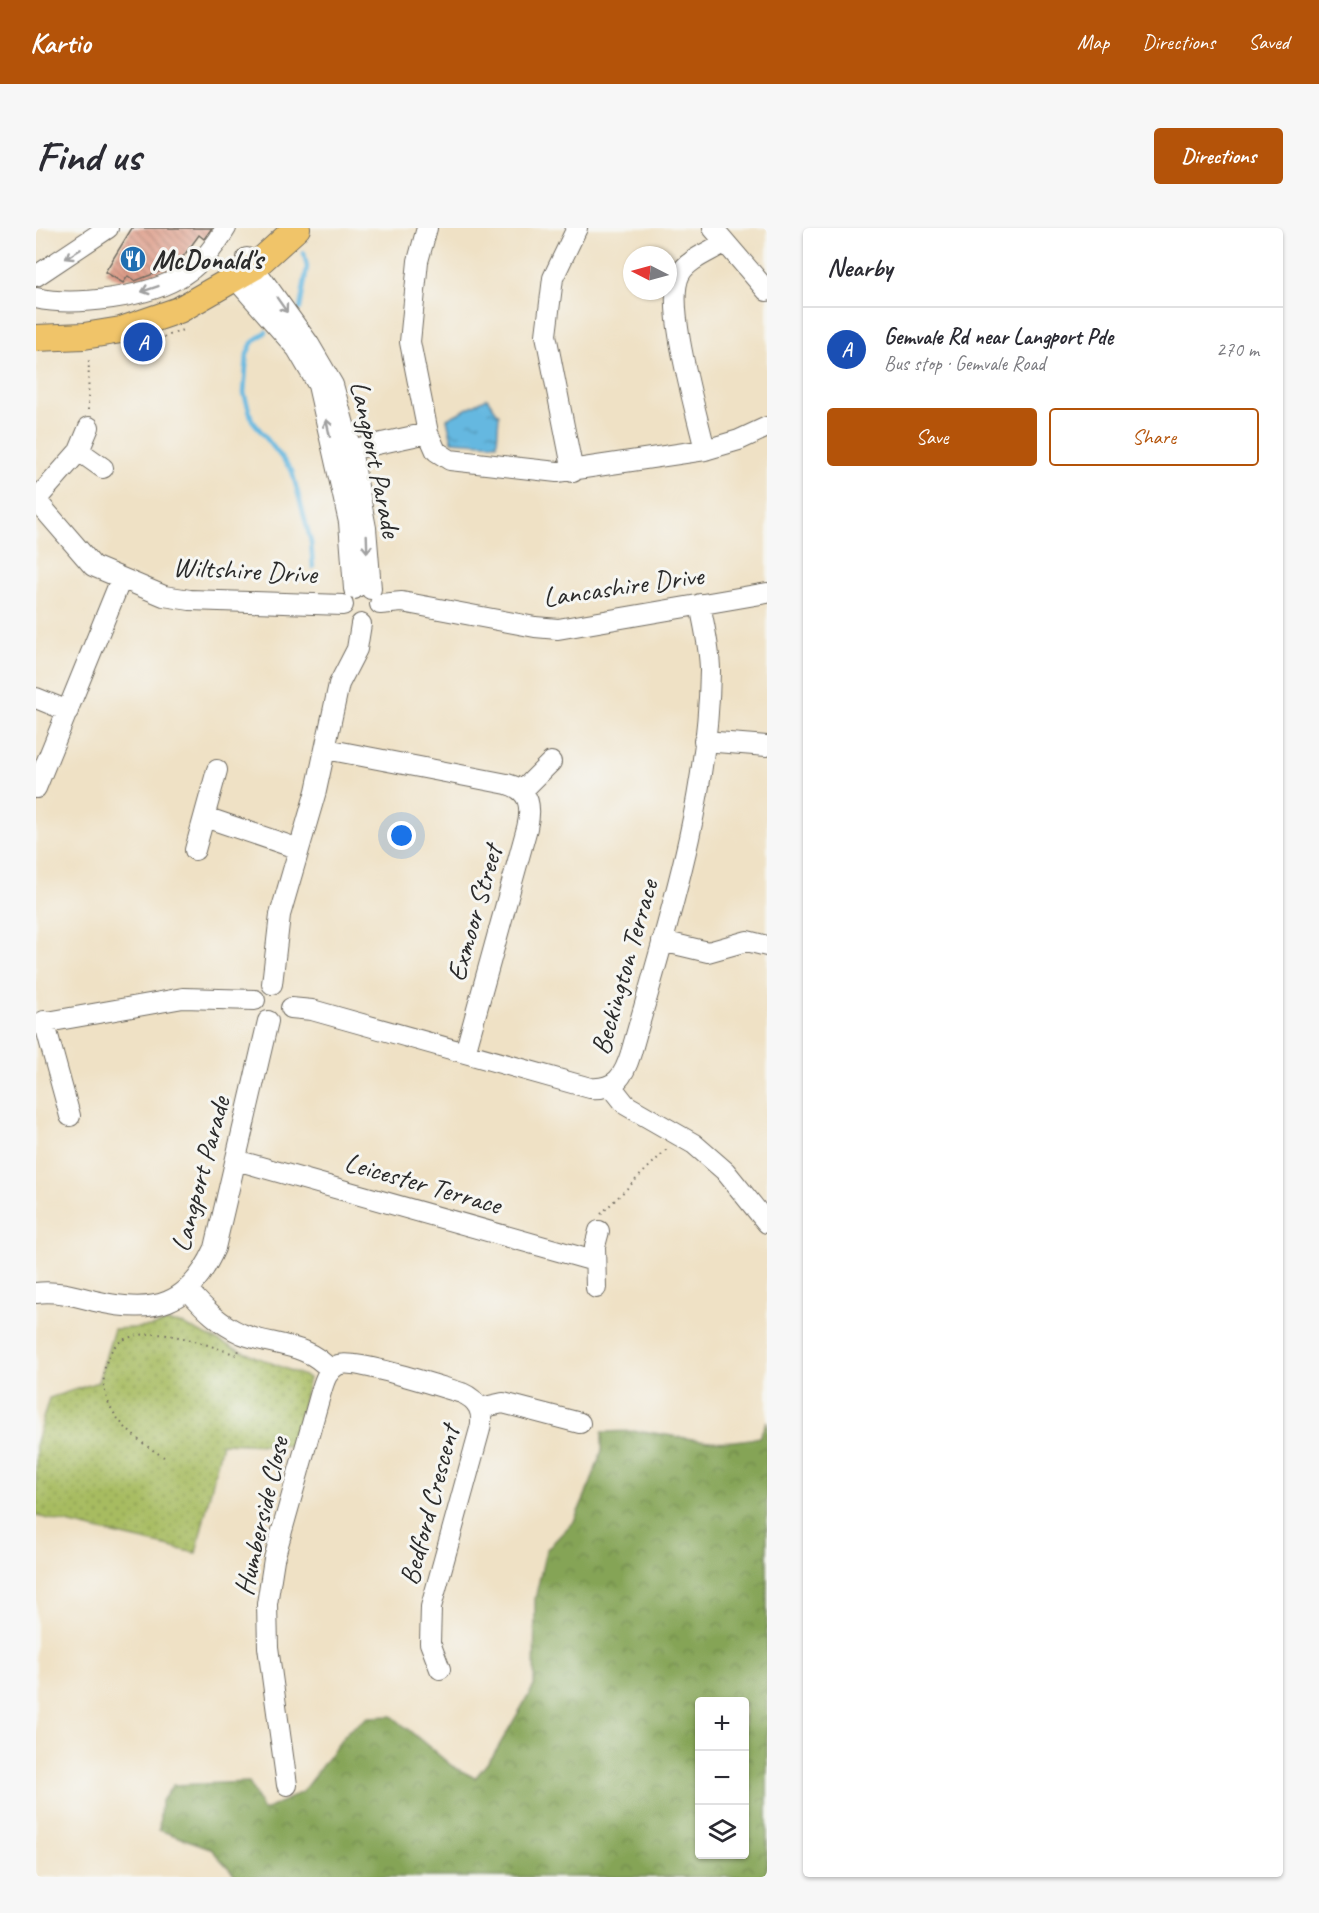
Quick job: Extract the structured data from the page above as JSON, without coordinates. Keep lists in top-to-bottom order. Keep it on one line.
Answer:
{"streets":{"street":["Langport Parade","Wiltshire Drive","Lancashire Drive","Exmoor Street","Beckington Terrace","Leicester Terrace","Bedford Crescent","Humberside Close"]},"crossings":[["Langport Parade","Wiltshire Drive"],["Langport Parade","Lancashire Drive"],["Langport Parade","Beckington Terrace"],["Langport Parade","Leicester Terrace"],["Wiltshire Drive","Lancashire Drive"],["Lancashire Drive","Beckington Terrace"],["Exmoor Street","Beckington Terrace"],["Bedford Crescent","Humberside Close"]],"places":{"restaurant":["McDonald's"]},"north":"left","page":{"header":"Kartio","nav":["Map","Directions","Saved"],"buttons":["Directions",["Save","Share"]],"title":"Find us","heading":"Nearby","list":[{"mark":"A","name":"Gemvale Rd near Langport Pde","note":"Bus stop · Gemvale Road","value":"270 m"}],"pins":"A","map_buttons":["+","−"]}}
